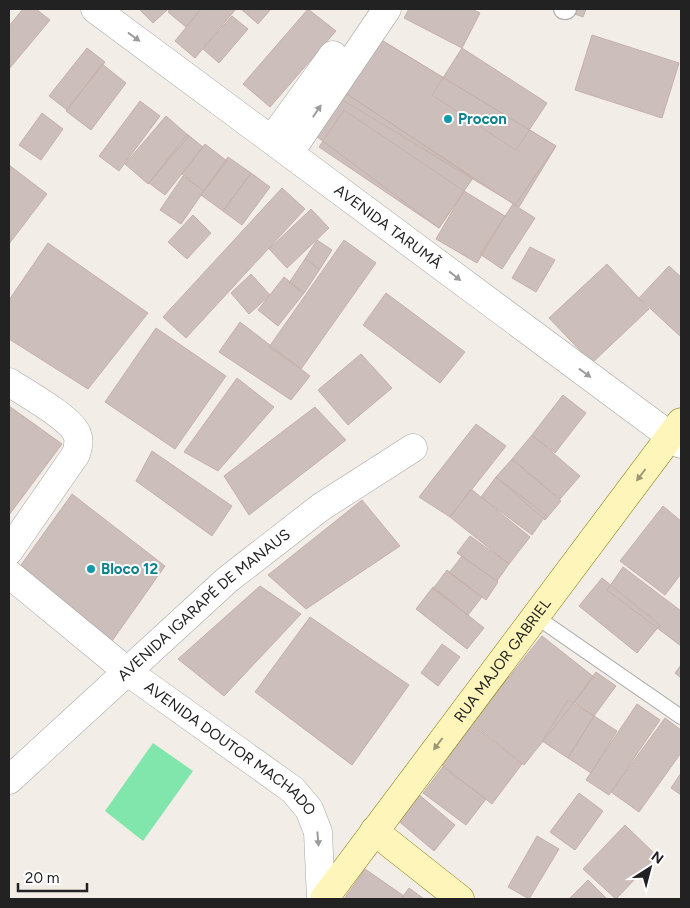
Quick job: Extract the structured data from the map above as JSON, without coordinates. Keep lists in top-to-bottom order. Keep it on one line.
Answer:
{"streets":{"main road":["RUA MAJOR GABRIEL"],"street":["AVENIDA TARUMÃ","AVENIDA IGARAPÉ DE MANAUS","AVENIDA DOUTOR MACHADO"]},"crossings":[["AVENIDA TARUMÃ","RUA MAJOR GABRIEL"],["AVENIDA IGARAPÉ DE MANAUS","AVENIDA DOUTOR MACHADO"],["RUA MAJOR GABRIEL","AVENIDA DOUTOR MACHADO"]],"one_way":["AVENIDA TARUMÃ","RUA MAJOR GABRIEL","AVENIDA DOUTOR MACHADO"],"places":["Procon","Bloco 12"],"scale_bar":"20 m","north":"top right"}
